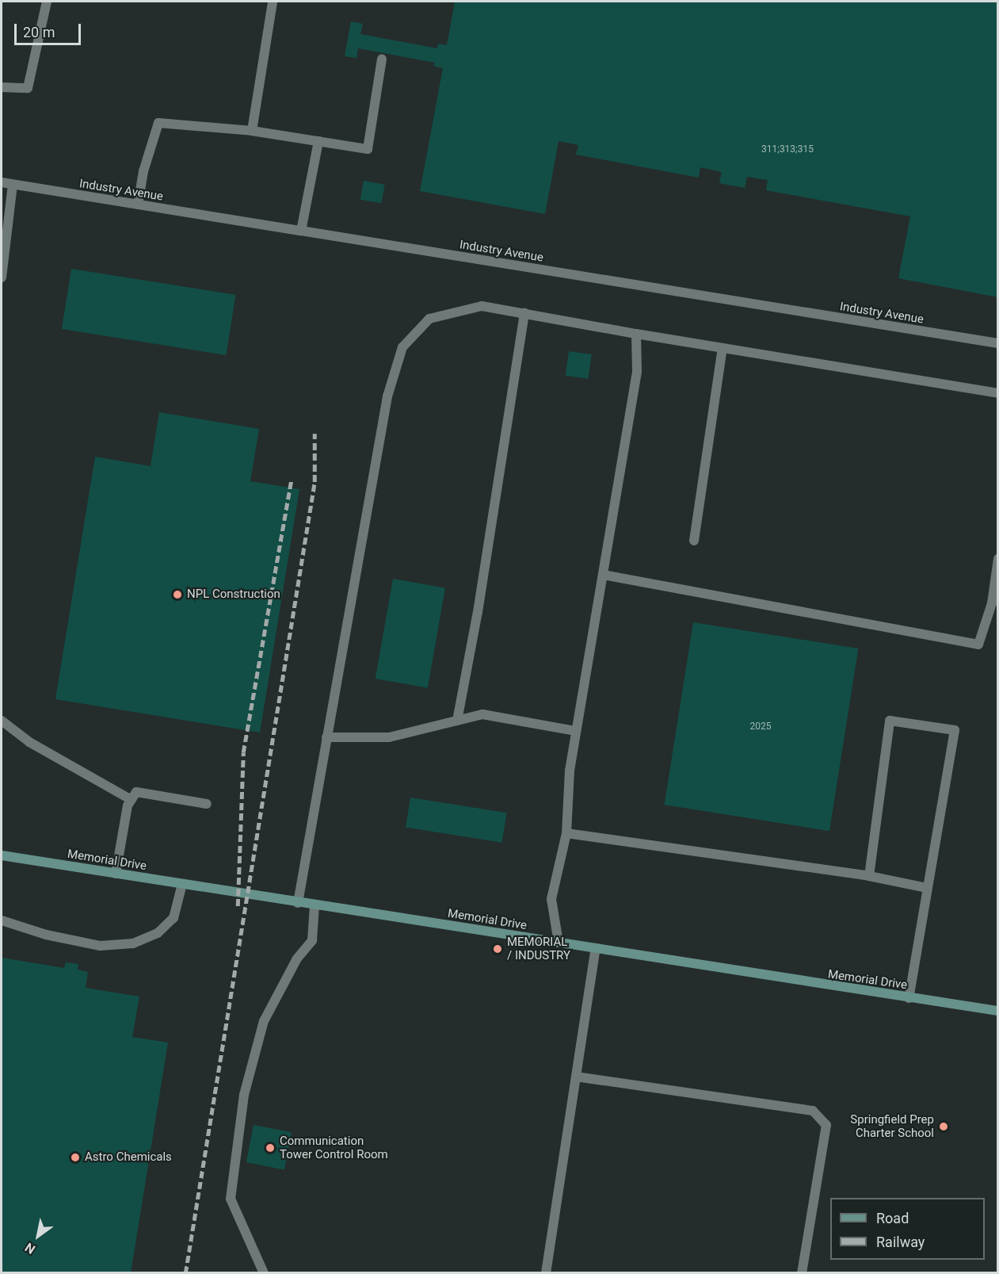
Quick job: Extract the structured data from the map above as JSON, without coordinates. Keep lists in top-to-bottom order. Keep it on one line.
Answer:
{"streets":{"street":["Industry Avenue","Memorial Drive"]},"places":["NPL Construction","MEMORIAL / INDUSTRY","Springfield Prep Charter School","Communication Tower Control Room","Astro Chemicals"],"house_numbers":["311;313;315","2025"],"legend":["Road","Railway"],"scale_bar":"20 m","north":"bottom left"}
